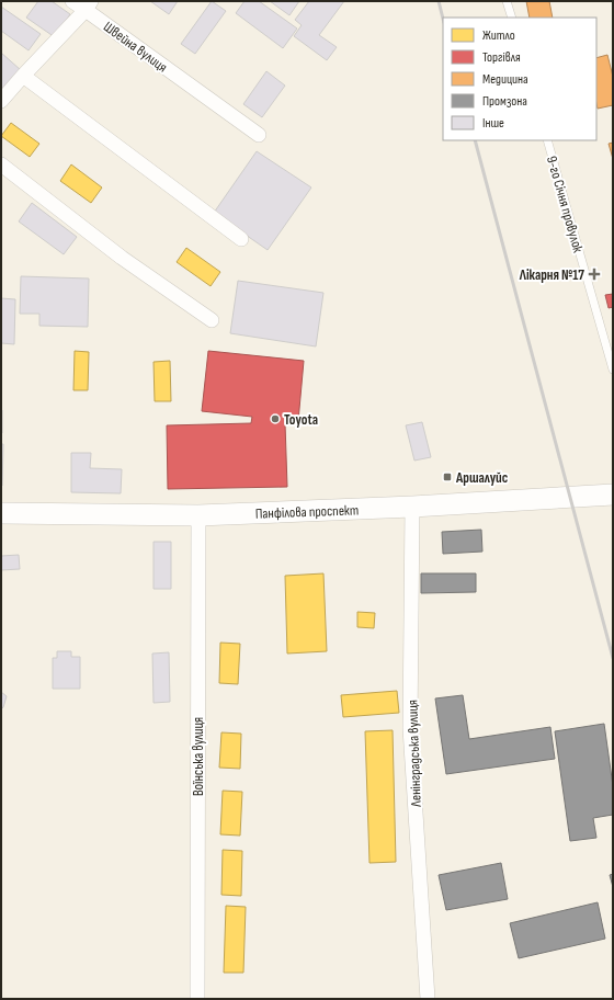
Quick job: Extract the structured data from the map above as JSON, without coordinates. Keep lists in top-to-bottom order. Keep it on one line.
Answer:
{"streets":{"street":["Швейна вулиця","Панфілова проспект","Ленінградська вулиця","Воїнська вулиця"],"lane":["9-го Січня провулок"]},"crossings":[["Панфілова проспект","Ленінградська вулиця"],["Панфілова проспект","Воїнська вулиця"]],"places":{"health":["Лікарня №17"],"other":["Toyota"],"transit":["Аршалуйс"]},"legend":["Житло","Торгівля","Медицина","Промзона","Інше"]}
